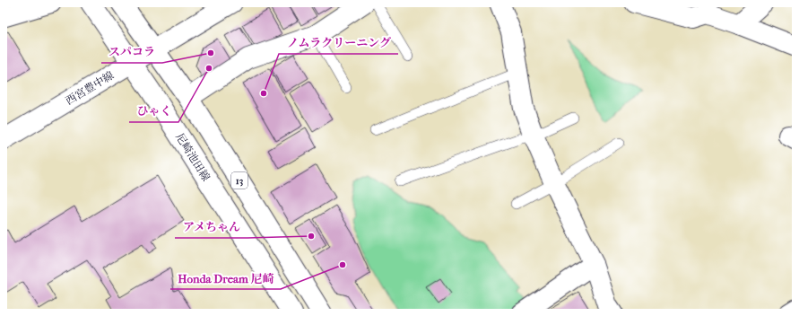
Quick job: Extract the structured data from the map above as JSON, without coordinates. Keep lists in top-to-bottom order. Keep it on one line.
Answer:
{"streets":{"main road":["西宮豊中線","尼崎池田線","13"]},"crossings":[["西宮豊中線","尼崎池田線"],["西宮豊中線","13"]],"places":["スパコラ","ひゃく","ノムラクリーニング","アメちゃん","Honda Dream 尼崎"]}
